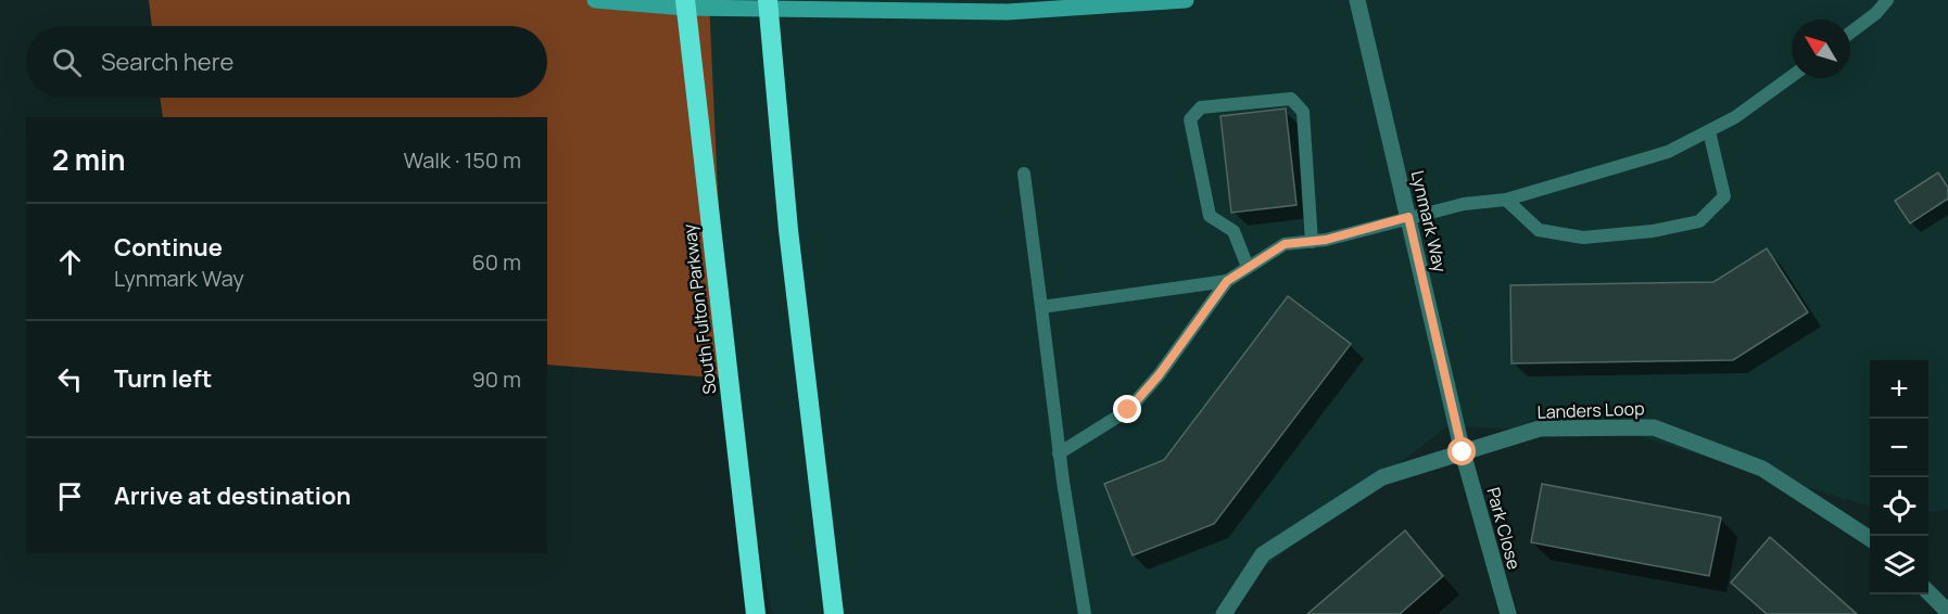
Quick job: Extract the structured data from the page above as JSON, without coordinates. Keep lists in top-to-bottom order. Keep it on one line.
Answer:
{"streets":{"highway":["South Fulton Parkway"],"street":["Lynmark Way","Landers Loop","Park Close"]},"crossings":[["Lynmark Way","Landers Loop"],["Lynmark Way","Park Close"],["Landers Loop","Park Close"]],"north":"top left","page":{"search":"Search here","heading":["2 min","Walk · 150 m"],"list":[["Continue","Lynmark Way","60 m"],["Turn left","90 m"],"Arrive at destination"],"map_buttons":["+","−"]}}
